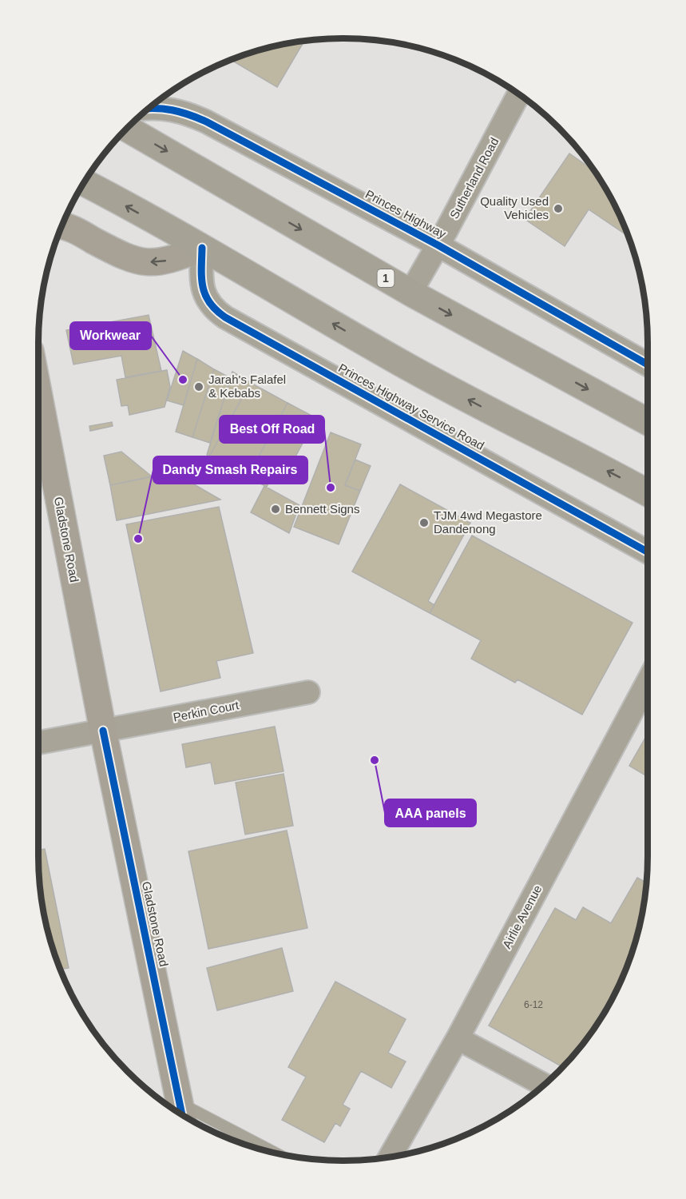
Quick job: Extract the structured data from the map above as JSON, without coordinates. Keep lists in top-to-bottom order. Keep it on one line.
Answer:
{"streets":{"highway":["1"],"main road":["Gladstone Road"],"street":["Sutherland Road","Princes Highway","Princes Highway Service Road","Perkin Court","Airlie Avenue"]},"crossings":[["Sutherland Road","Princes Highway"],["Sutherland Road","1"],["Gladstone Road","Perkin Court"]],"places":["Quality Used Vehicles","Workwear","Jarah's Falafel & Kebabs","Best Off Road","Bennett Signs","TJM 4wd Megastore Dandenong","Dandy Smash Repairs","AAA panels"],"house_numbers":["6-12"]}
